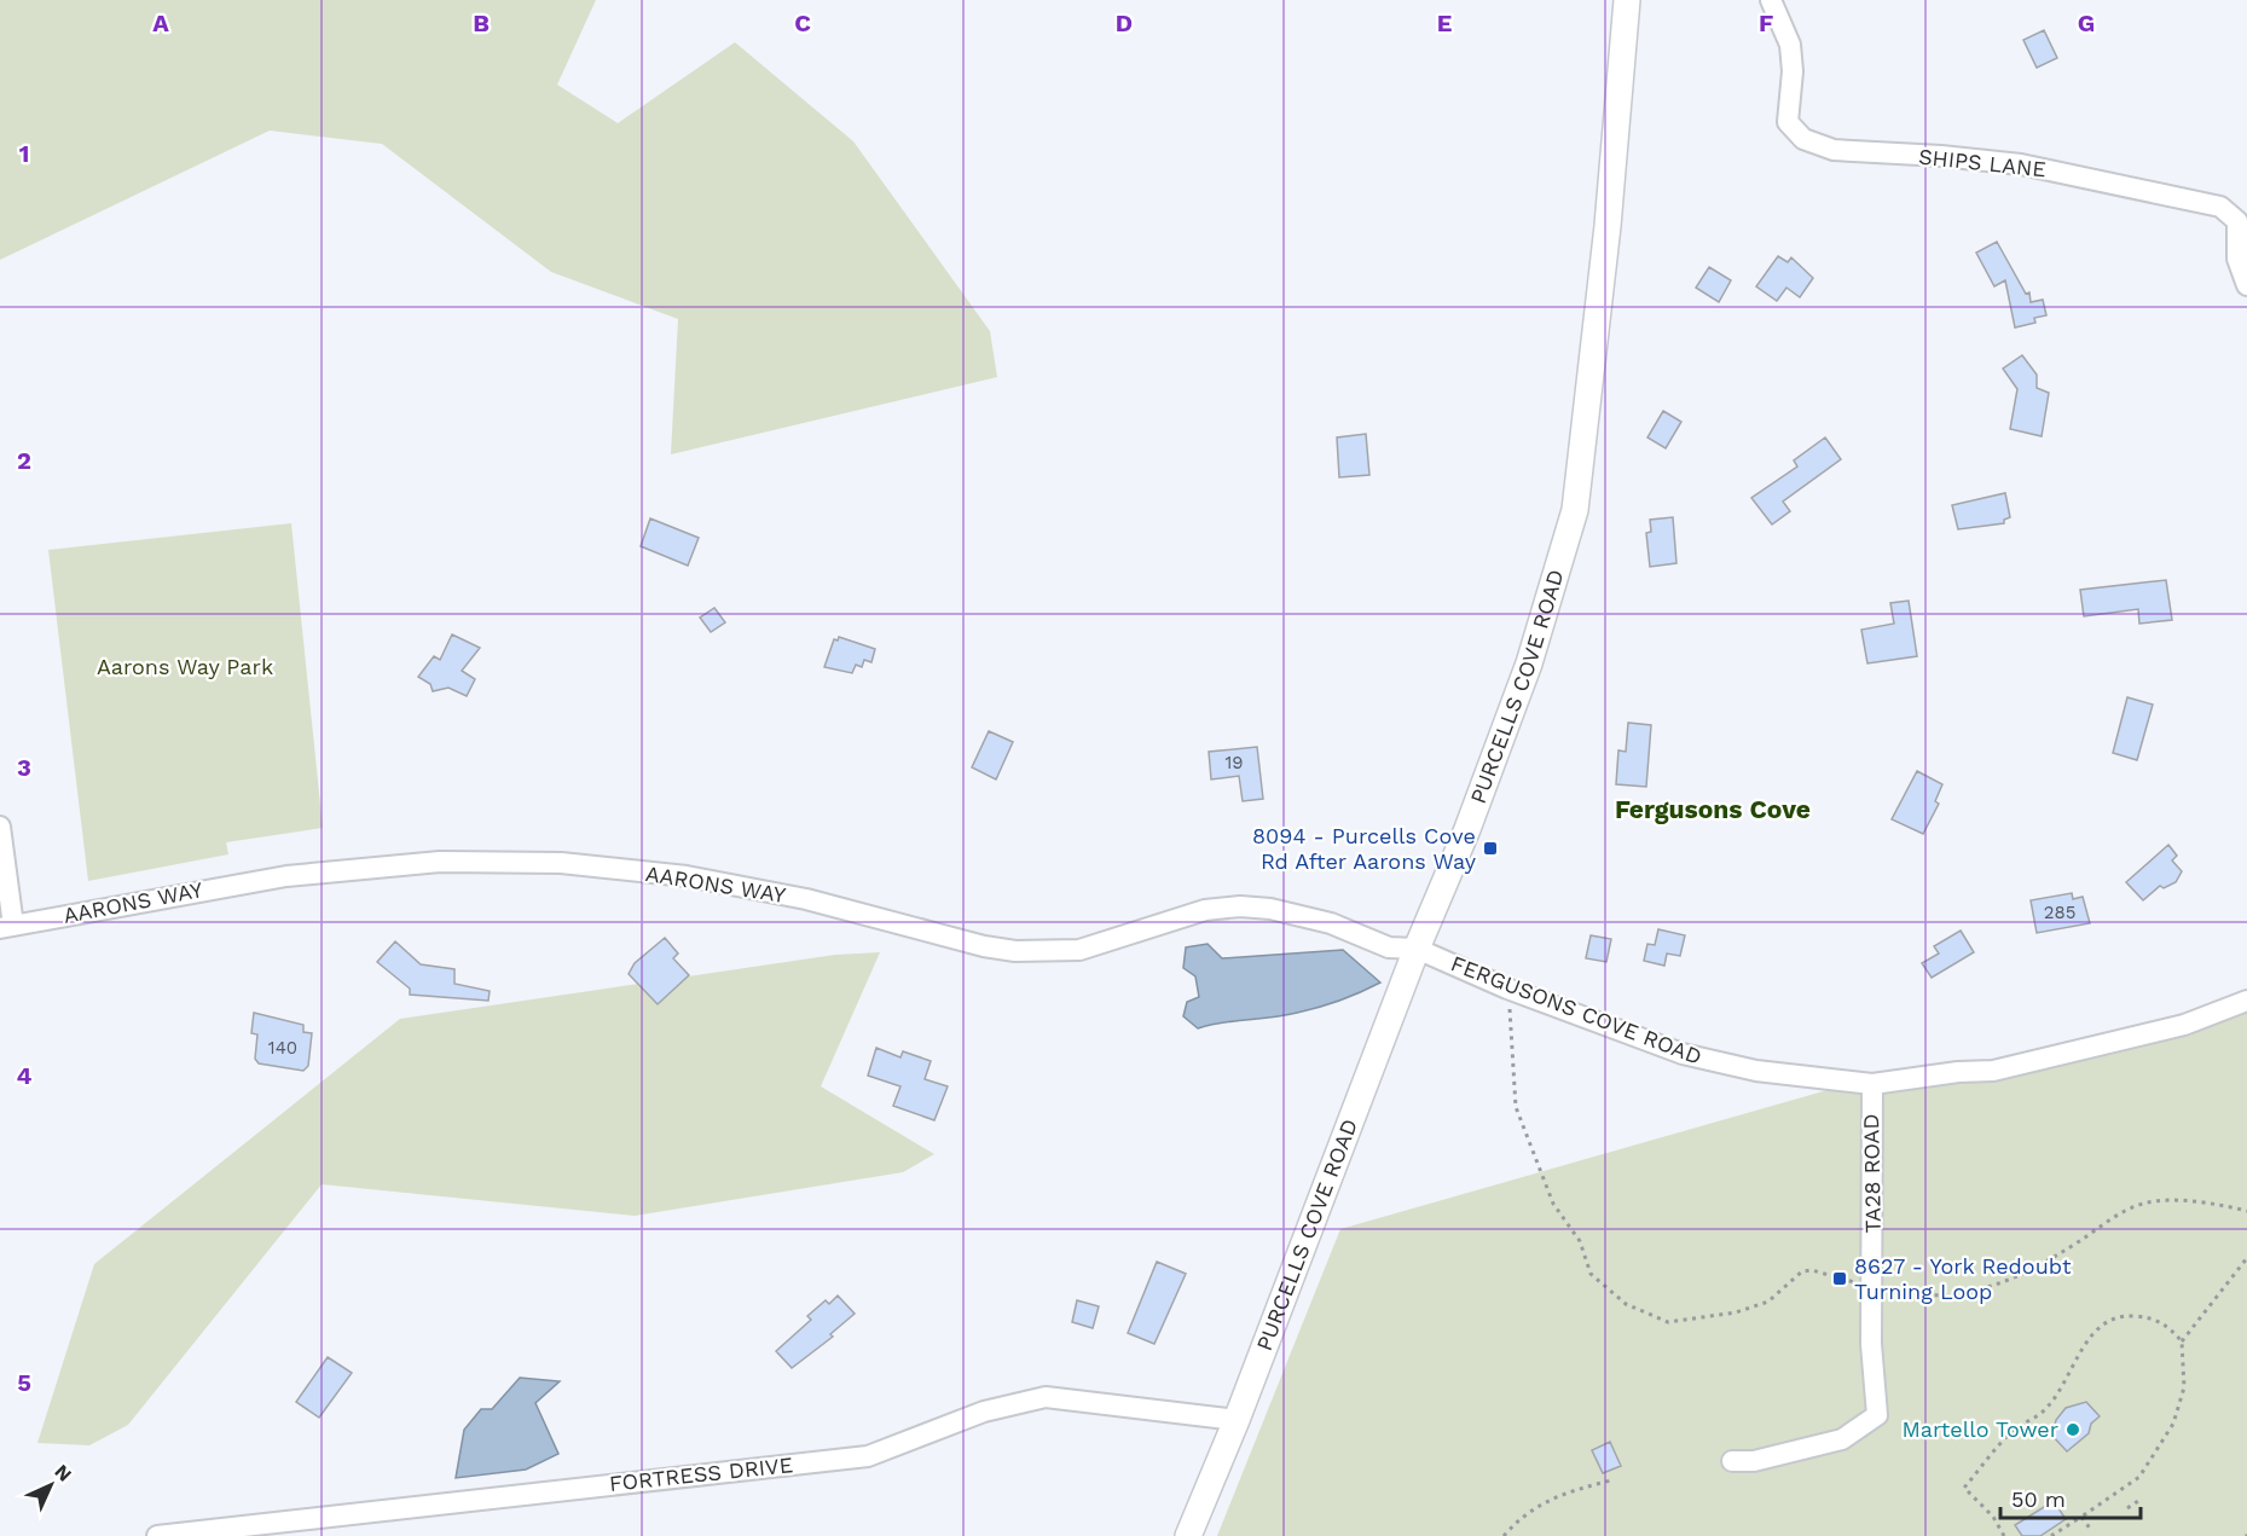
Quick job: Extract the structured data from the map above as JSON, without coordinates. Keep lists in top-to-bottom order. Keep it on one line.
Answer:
{"streets":{"main road":["PURCELLS COVE ROAD"],"street":["SHIPS LANE","AARONS WAY","FERGUSONS COVE ROAD","TA28 ROAD","FORTRESS DRIVE"]},"crossings":[["PURCELLS COVE ROAD","AARONS WAY"],["PURCELLS COVE ROAD","FERGUSONS COVE ROAD"],["PURCELLS COVE ROAD","FORTRESS DRIVE"],["AARONS WAY","FERGUSONS COVE ROAD"],["FERGUSONS COVE ROAD","TA28 ROAD"]],"districts":["Fergusons Cove"],"parks":["Aarons Way Park"],"places":{"transit":["8094 - Purcells Cove Rd After Aarons Way","8627 - York Redoubt Turning Loop"],"other":["Martello Tower"]},"house_numbers":["19","285","140"],"scale_bar":"50 m","north":"top right","grid":{"columns":["A","B","C","D","E","F","G"],"rows":["1","2","3","4","5"]}}
